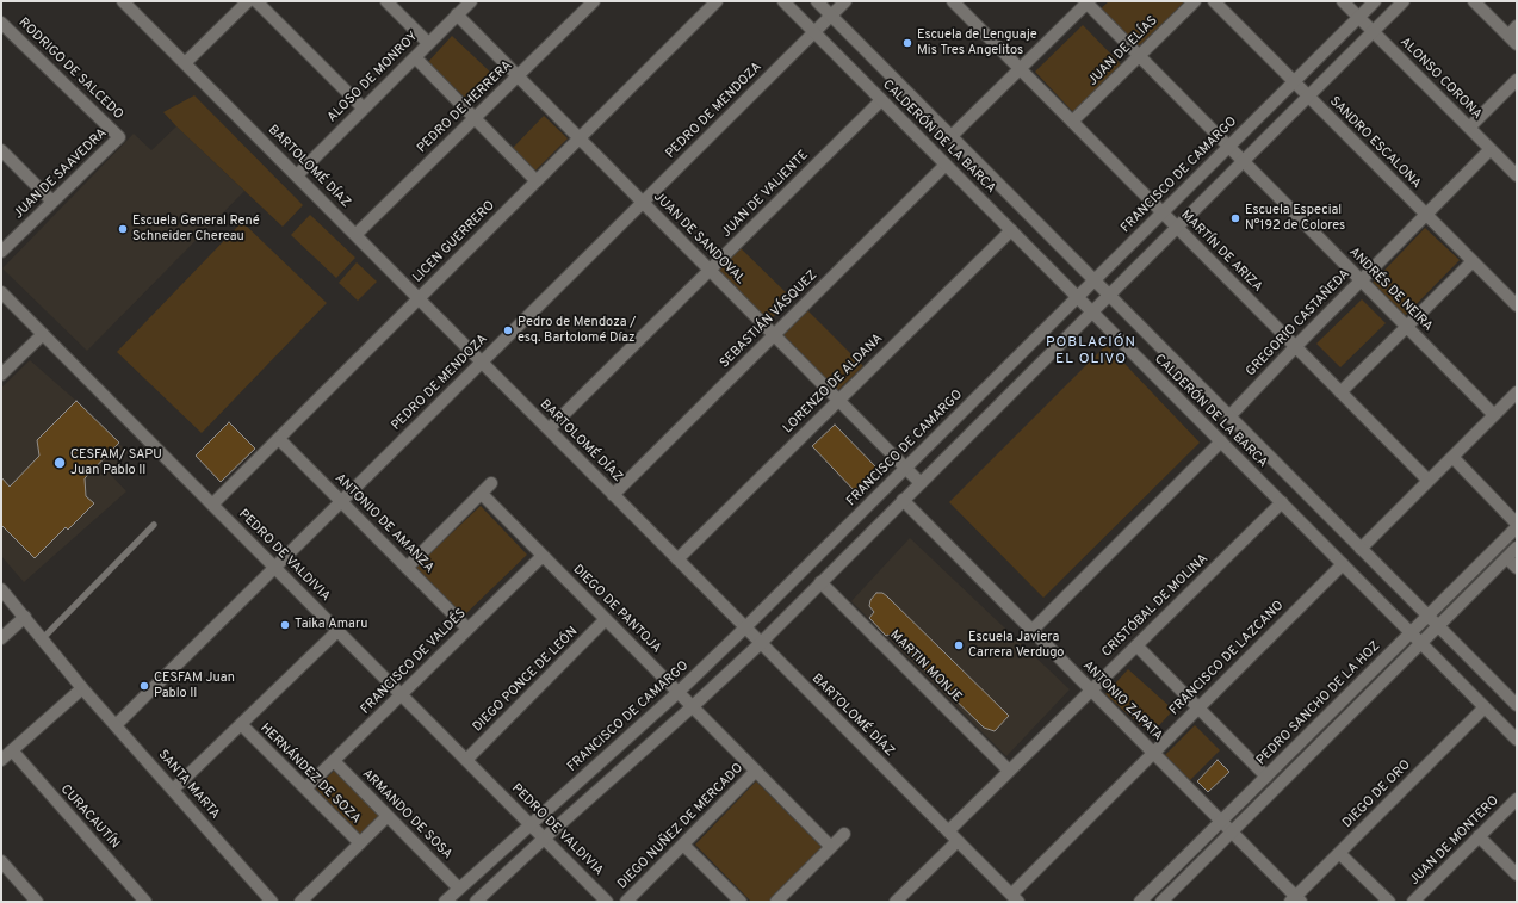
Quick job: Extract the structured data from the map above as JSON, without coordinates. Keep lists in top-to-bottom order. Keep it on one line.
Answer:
{"streets":{"street":["JUAN DE ELÍAS","RODRIGO DE SALCEDO","ALOSO DE MONROY","ALONSO CORONA","PEDRO DE HERRERA","PEDRO DE MENDOZA","CALDERÓN DE LA BARCA","SANDRO ESCALONA","BARTOLOMÉ DÍAZ","JUAN DE SAAVEDRA","FRANCISCO DE CAMARGO","JUAN DE VALIENTE","JUAN DE SANDOVAL","LICEN GUERRERO","MARTÍN DE ARIZA","ANDRÉS DE NEIRA","SEBASTIÁN VÁSQUEZ","GREGORIO CASTAÑEDA","LORENZO DE ALDANA","ANTONIO DE AMANZA","PEDRO DE VALDIVIA","CRISTÓBAL DE MOLINA","DIEGO DE PANTOJA","FRANCISCO DE LAZCANO","FRANCISCO DE VALDÉS","MARTIN MONJE","DIEGO PONCE DE LEÓN","ANTONIO ZAPATA","PEDRO SANCHO DE LA HOZ","HERNÁNDEZ DE SOZA","SANTA MARTA","DIEGO DE ORO","ARMANDO DE SOSA","CURACAUTÍN","DIEGO NUÑEZ DE MERCADO","JUAN DE MONTERO"]},"crossings":[["JUAN DE ELÍAS","MARTÍN DE ARIZA"],["JUAN DE ELÍAS","ANDRÉS DE NEIRA"],["RODRIGO DE SALCEDO","JUAN DE SAAVEDRA"],["ALOSO DE MONROY","BARTOLOMÉ DÍAZ"],["ALOSO DE MONROY","JUAN DE SANDOVAL"],["ALONSO CORONA","FRANCISCO DE CAMARGO"],["ALONSO CORONA","GREGORIO CASTAÑEDA"],["PEDRO DE HERRERA","BARTOLOMÉ DÍAZ"],["PEDRO DE HERRERA","JUAN DE SANDOVAL"],["PEDRO DE MENDOZA","CALDERÓN DE LA BARCA"],["PEDRO DE MENDOZA","BARTOLOMÉ DÍAZ"],["PEDRO DE MENDOZA","JUAN DE SANDOVAL"],["PEDRO DE MENDOZA","ANTONIO DE AMANZA"],["PEDRO DE MENDOZA","PEDRO DE VALDIVIA"],["PEDRO DE MENDOZA","SANTA MARTA"],["CALDERÓN DE LA BARCA","FRANCISCO DE CAMARGO"],["CALDERÓN DE LA BARCA","JUAN DE VALIENTE"],["CALDERÓN DE LA BARCA","SEBASTIÁN VÁSQUEZ"],["CALDERÓN DE LA BARCA","GREGORIO CASTAÑEDA"],["CALDERÓN DE LA BARCA","LORENZO DE ALDANA"],["CALDERÓN DE LA BARCA","CRISTÓBAL DE MOLINA"],["CALDERÓN DE LA BARCA","FRANCISCO DE LAZCANO"],["CALDERÓN DE LA BARCA","PEDRO SANCHO DE LA HOZ"],["CALDERÓN DE LA BARCA","DIEGO DE ORO"],["SANDRO ESCALONA","FRANCISCO DE CAMARGO"],["SANDRO ESCALONA","GREGORIO CASTAÑEDA"],["BARTOLOMÉ DÍAZ","FRANCISCO DE CAMARGO"],["BARTOLOMÉ DÍAZ","JUAN DE VALIENTE"],["BARTOLOMÉ DÍAZ","LICEN GUERRERO"],["BARTOLOMÉ DÍAZ","SEBASTIÁN VÁSQUEZ"],["BARTOLOMÉ DÍAZ","LORENZO DE ALDANA"],["BARTOLOMÉ DÍAZ","CRISTÓBAL DE MOLINA"],["BARTOLOMÉ DÍAZ","FRANCISCO DE LAZCANO"],["FRANCISCO DE CAMARGO","JUAN DE SANDOVAL"],["FRANCISCO DE CAMARGO","MARTÍN DE ARIZA"],["FRANCISCO DE CAMARGO","ANDRÉS DE NEIRA"],["FRANCISCO DE CAMARGO","PEDRO DE VALDIVIA"],["FRANCISCO DE CAMARGO","DIEGO DE PANTOJA"],["FRANCISCO DE CAMARGO","ARMANDO DE SOSA"],["JUAN DE VALIENTE","JUAN DE SANDOVAL"],["JUAN DE SANDOVAL","LICEN GUERRERO"],["JUAN DE SANDOVAL","SEBASTIÁN VÁSQUEZ"],["JUAN DE SANDOVAL","LORENZO DE ALDANA"],["LICEN GUERRERO","ANTONIO DE AMANZA"],["LICEN GUERRERO","PEDRO DE VALDIVIA"],["MARTÍN DE ARIZA","GREGORIO CASTAÑEDA"],["ANDRÉS DE NEIRA","GREGORIO CASTAÑEDA"],["ANTONIO DE AMANZA","FRANCISCO DE VALDÉS"],["PEDRO DE VALDIVIA","FRANCISCO DE VALDÉS"],["PEDRO DE VALDIVIA","DIEGO PONCE DE LEÓN"],["CRISTÓBAL DE MOLINA","MARTIN MONJE"],["CRISTÓBAL DE MOLINA","ANTONIO ZAPATA"],["DIEGO DE PANTOJA","FRANCISCO DE VALDÉS"],["DIEGO DE PANTOJA","DIEGO PONCE DE LEÓN"],["DIEGO DE PANTOJA","DIEGO NUÑEZ DE MERCADO"],["FRANCISCO DE LAZCANO","ANTONIO ZAPATA"],["FRANCISCO DE VALDÉS","HERNÁNDEZ DE SOZA"],["FRANCISCO DE VALDÉS","ARMANDO DE SOSA"],["ANTONIO ZAPATA","PEDRO SANCHO DE LA HOZ"],["ANTONIO ZAPATA","DIEGO DE ORO"]],"districts":["POBLACIÓN EL OLIVO"],"places":["Escuela de Lenguaje Mis Tres Angelitos","Escuela Especial N°192 de Colores","Escuela General René Schneider Chereau","Pedro de Mendoza / esq. Bartolomé Díaz","CESFAM/ SAPU Juan Pablo II","Taika Amaru","Escuela Javiera Carrera Verdugo","CESFAM Juan Pablo II"]}
